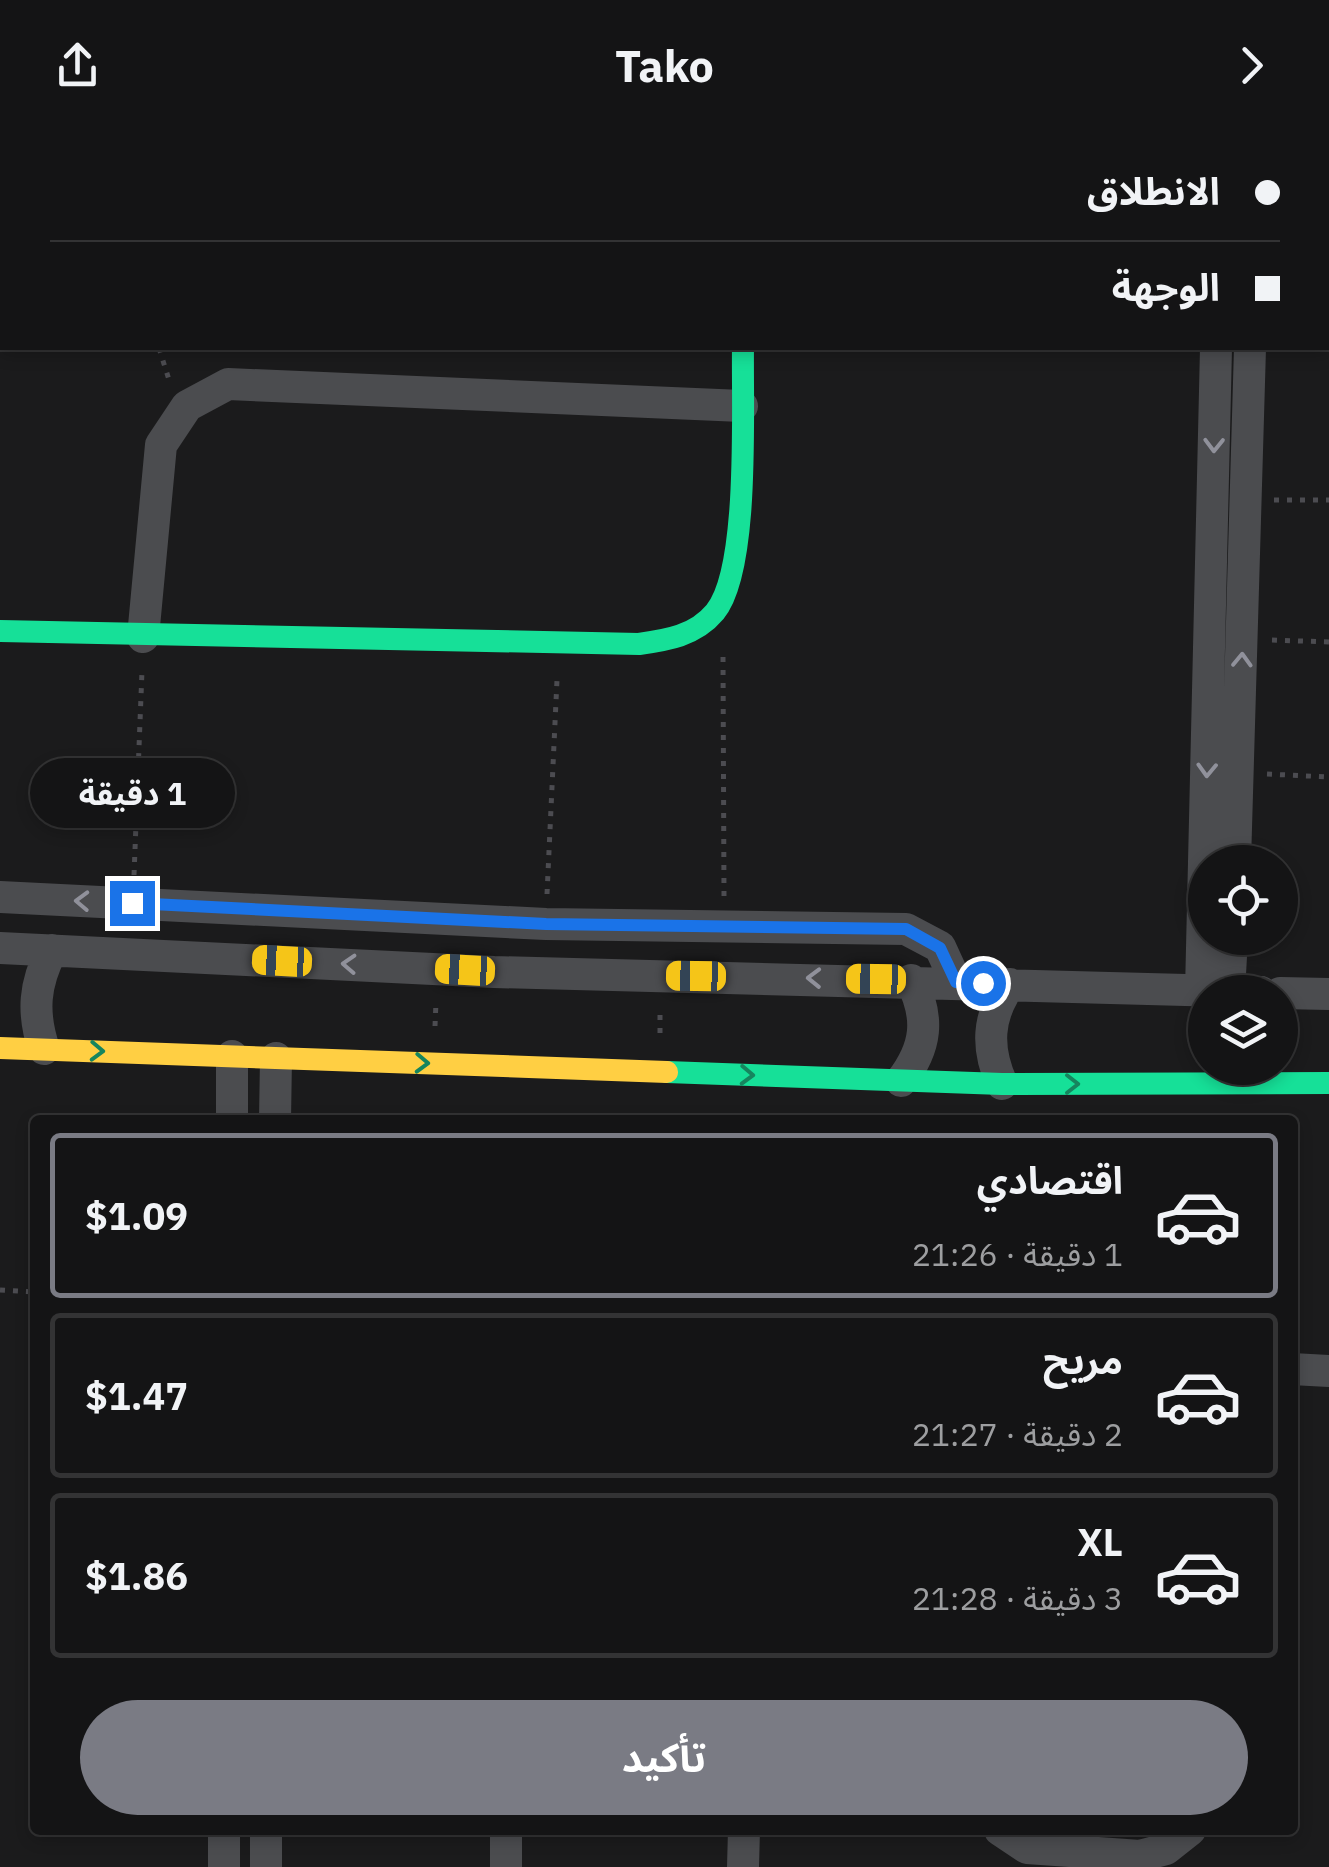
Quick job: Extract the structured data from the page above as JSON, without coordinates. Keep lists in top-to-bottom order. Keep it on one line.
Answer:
{"page":{"header":"Tako","banner":["الانطلاق","الوجهة"],"bubble":"1 دقيقة","list":[{"name":"اقتصادي","note":"1 دقيقة · 21:26","value":"$1.09"},{"name":"مريح","note":"2 دقيقة · 21:27","value":"$1.47"},{"name":"XL","note":"3 دقيقة · 21:28","value":"$1.86"}],"buttons":"تأكيد"}}
